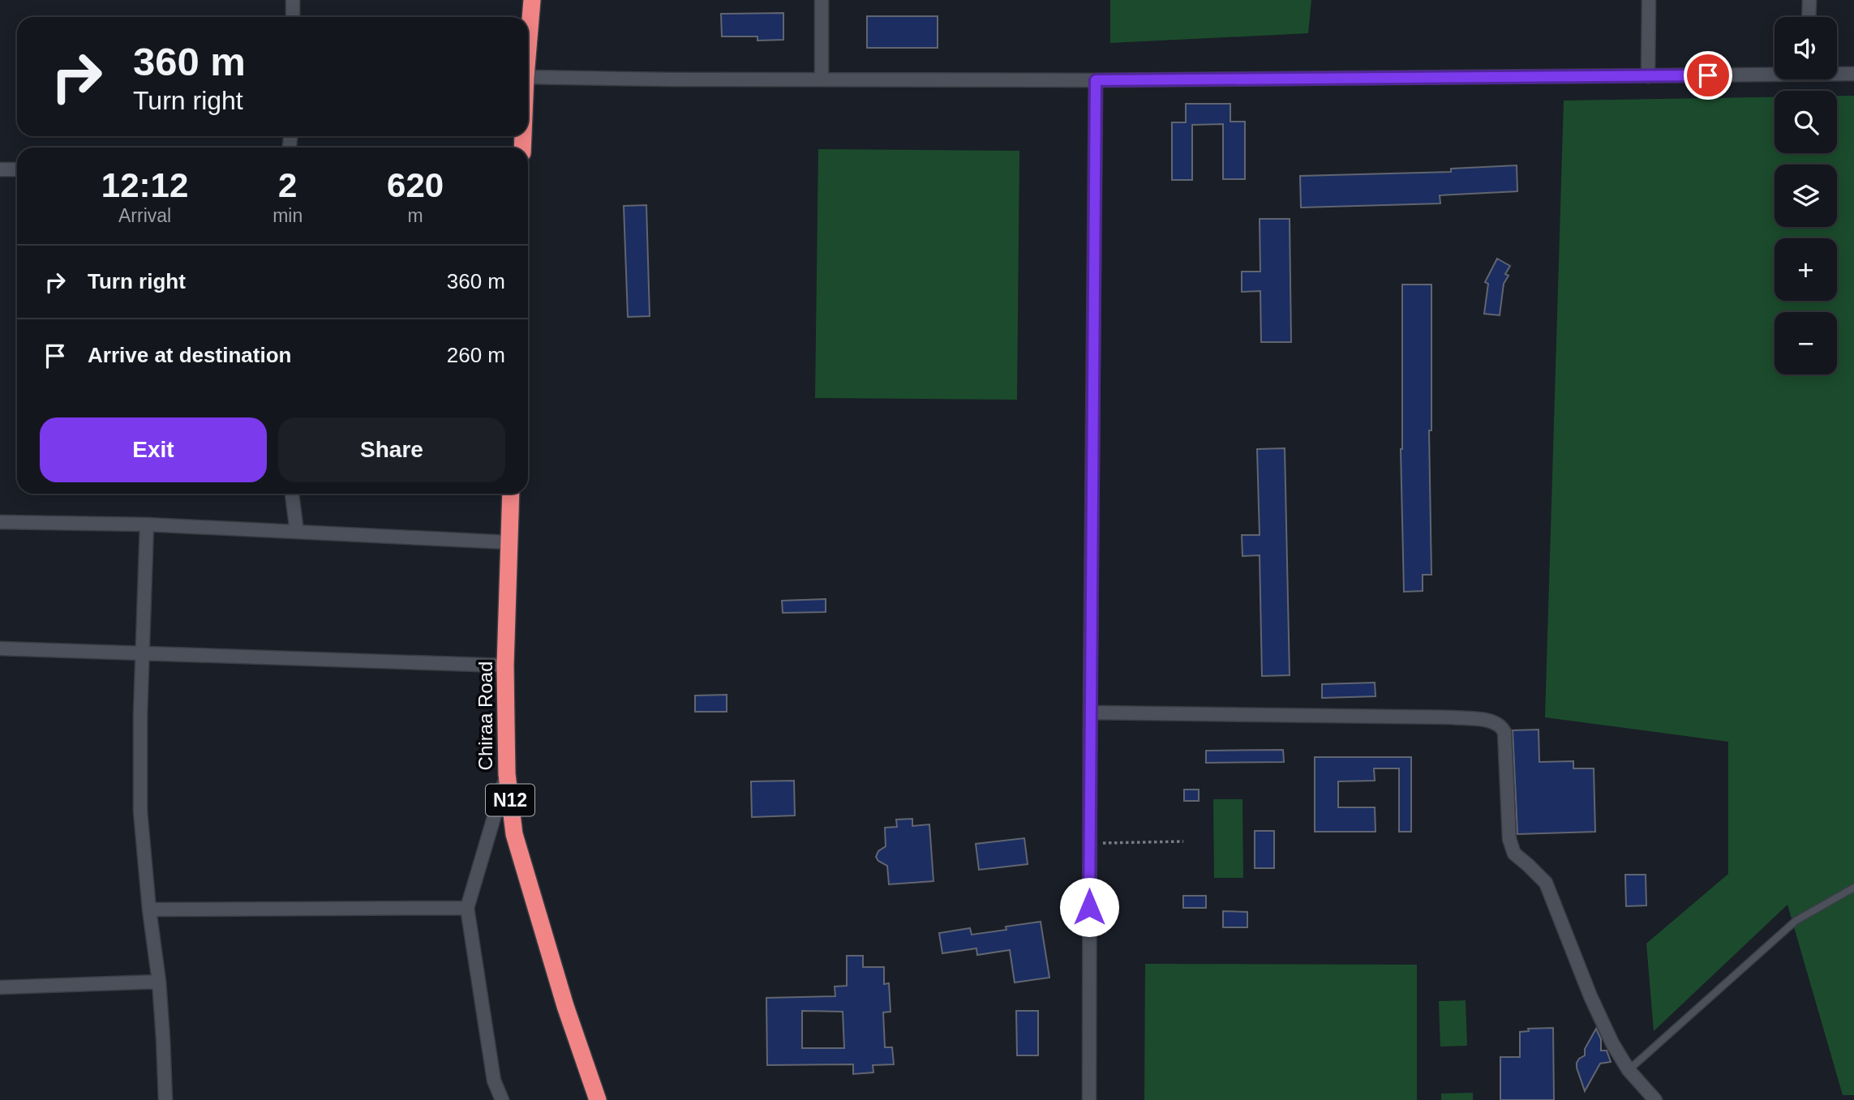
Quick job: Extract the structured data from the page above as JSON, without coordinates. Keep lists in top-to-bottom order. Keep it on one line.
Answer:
{"streets":{"highway":["Chiraa Road","N12"]},"page":{"map_buttons":["+","−"],"turn":["360 m","Turn right"],"eta":["12:12","Arrival","2","min","620","m"],"list":[{"name":"Turn right","value":"360 m"},{"name":"Arrive at destination","value":"260 m"}],"buttons":["Exit","Share"]}}
